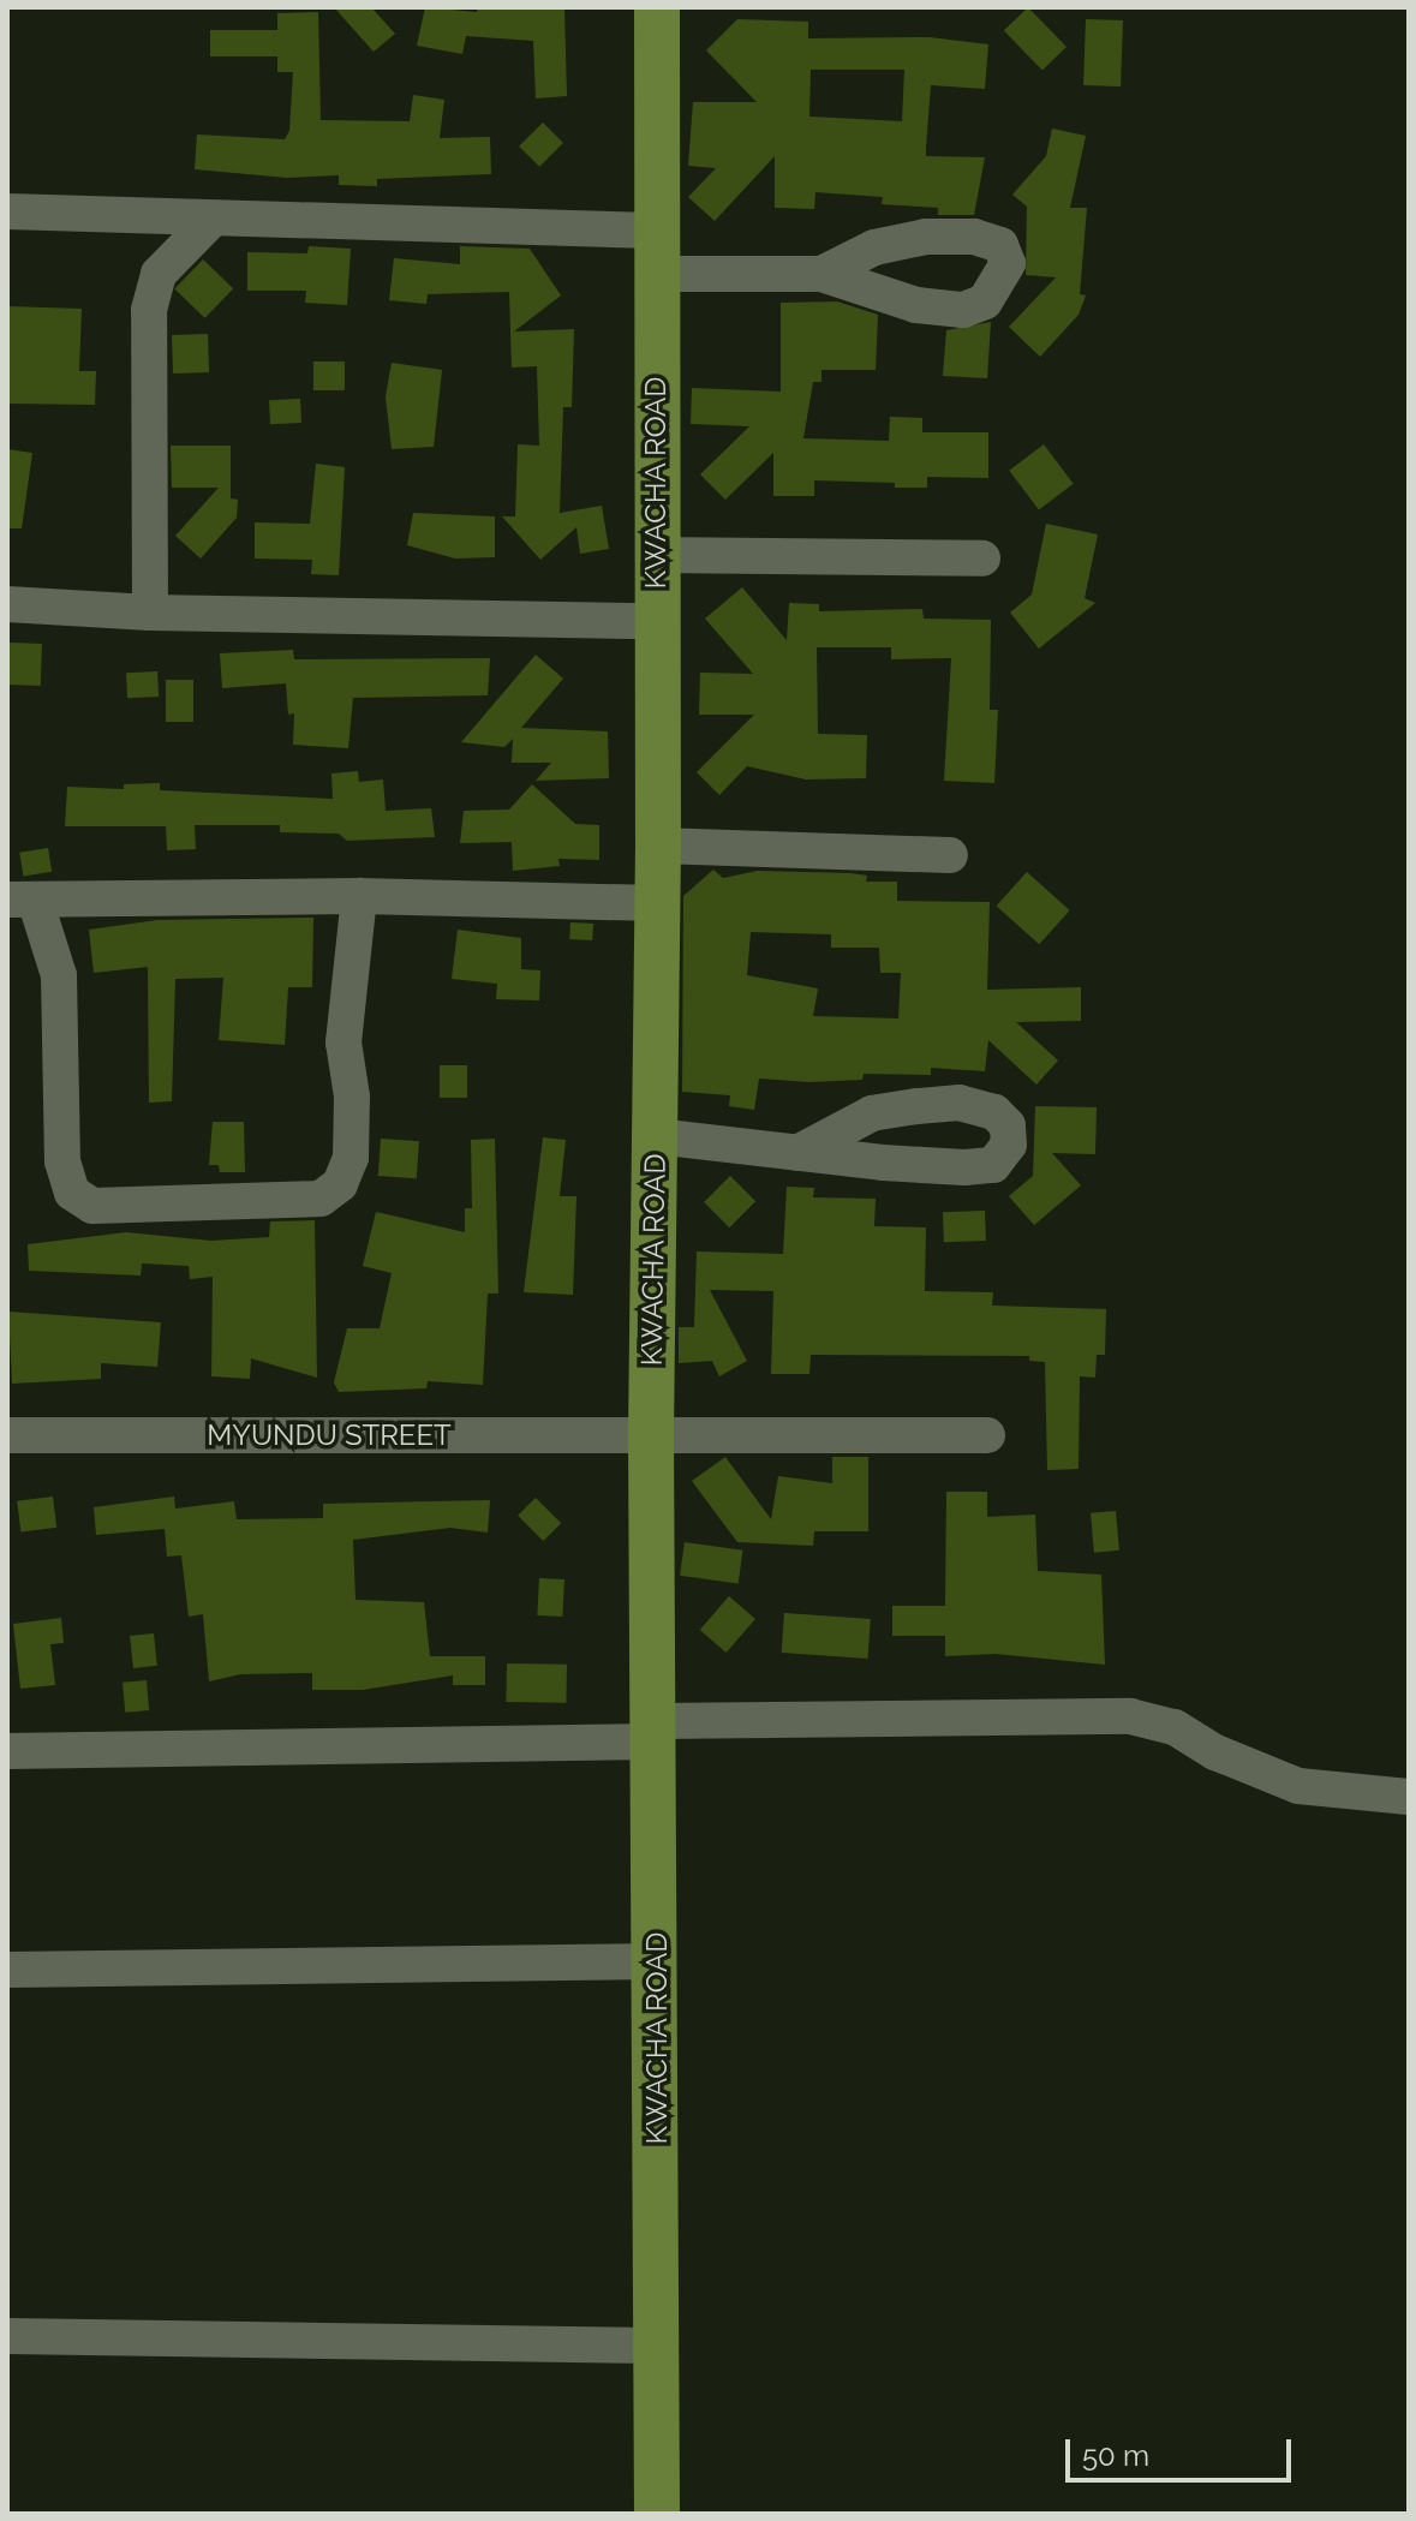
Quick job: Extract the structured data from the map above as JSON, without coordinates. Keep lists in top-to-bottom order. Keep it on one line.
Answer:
{"streets":{"main road":["KWACHA ROAD"],"street":["MYUNDU STREET"]},"crossings":[["KWACHA ROAD","MYUNDU STREET"]],"scale_bar":"50 m"}
